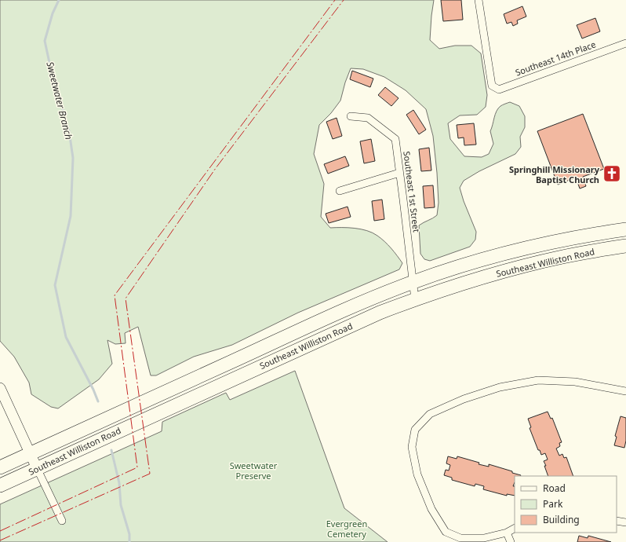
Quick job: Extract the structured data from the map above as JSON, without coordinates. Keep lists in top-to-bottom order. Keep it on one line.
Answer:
{"streets":{"highway":["Southeast Williston Road"],"street":["Southeast 14th Place","Southeast 1st Street"]},"crossings":[["Southeast 1st Street","Southeast Williston Road"]],"water":["Sweetwater Branch"],"parks":["Sweetwater Preserve","Evergreen Cemetery"],"places":{"church":["Springhill Missionary Baptist Church"]},"legend":["Road","Park","Building"]}
